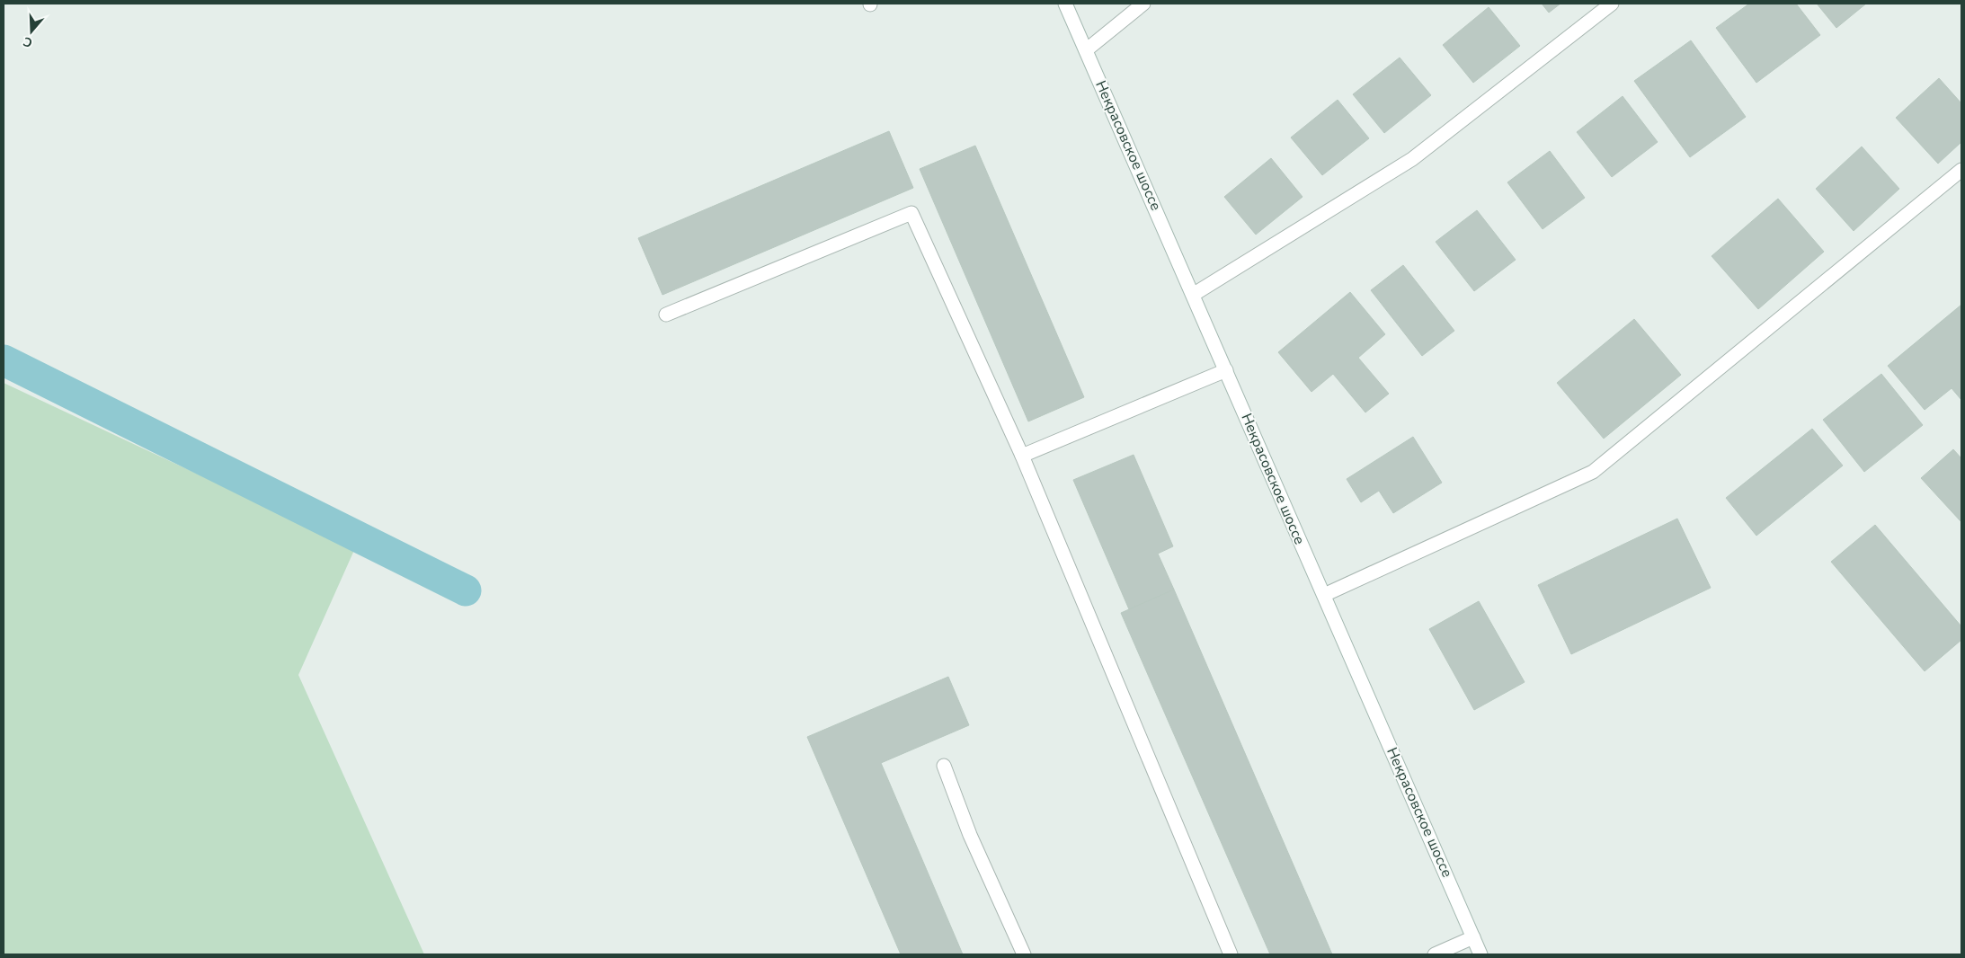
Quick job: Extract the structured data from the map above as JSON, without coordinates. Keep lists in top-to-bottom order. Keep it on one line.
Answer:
{"streets":{"street":["Некрасовское шоссе"]},"north":"bottom"}
